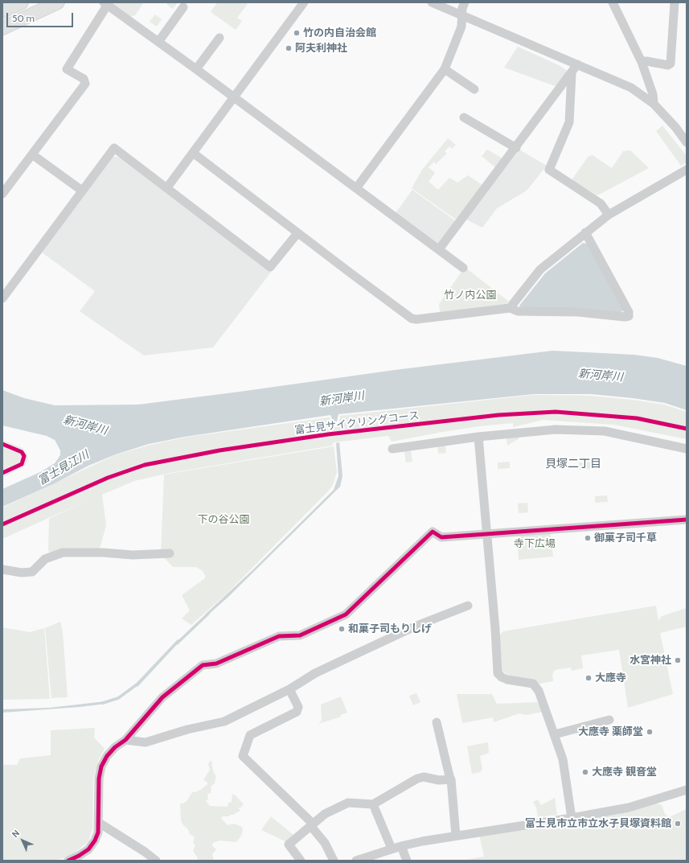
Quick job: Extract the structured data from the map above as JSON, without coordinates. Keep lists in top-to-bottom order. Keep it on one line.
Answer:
{"streets":{"cycle path":["富士見サイクリングコース"]},"districts":["貝塚二丁目"],"water":["新河岸川","富士見江川"],"parks":["竹ノ内公園","下の谷公園","寺下広場"],"places":["竹の内自治会館","阿夫利神社","御菓子司千草","和菓子司もりしげ","水宮神社","大應寺","大應寺 薬師堂","大應寺 観音堂","富士見市立市立水子貝塚資料館"],"scale_bar":"50 m","north":"top left"}
